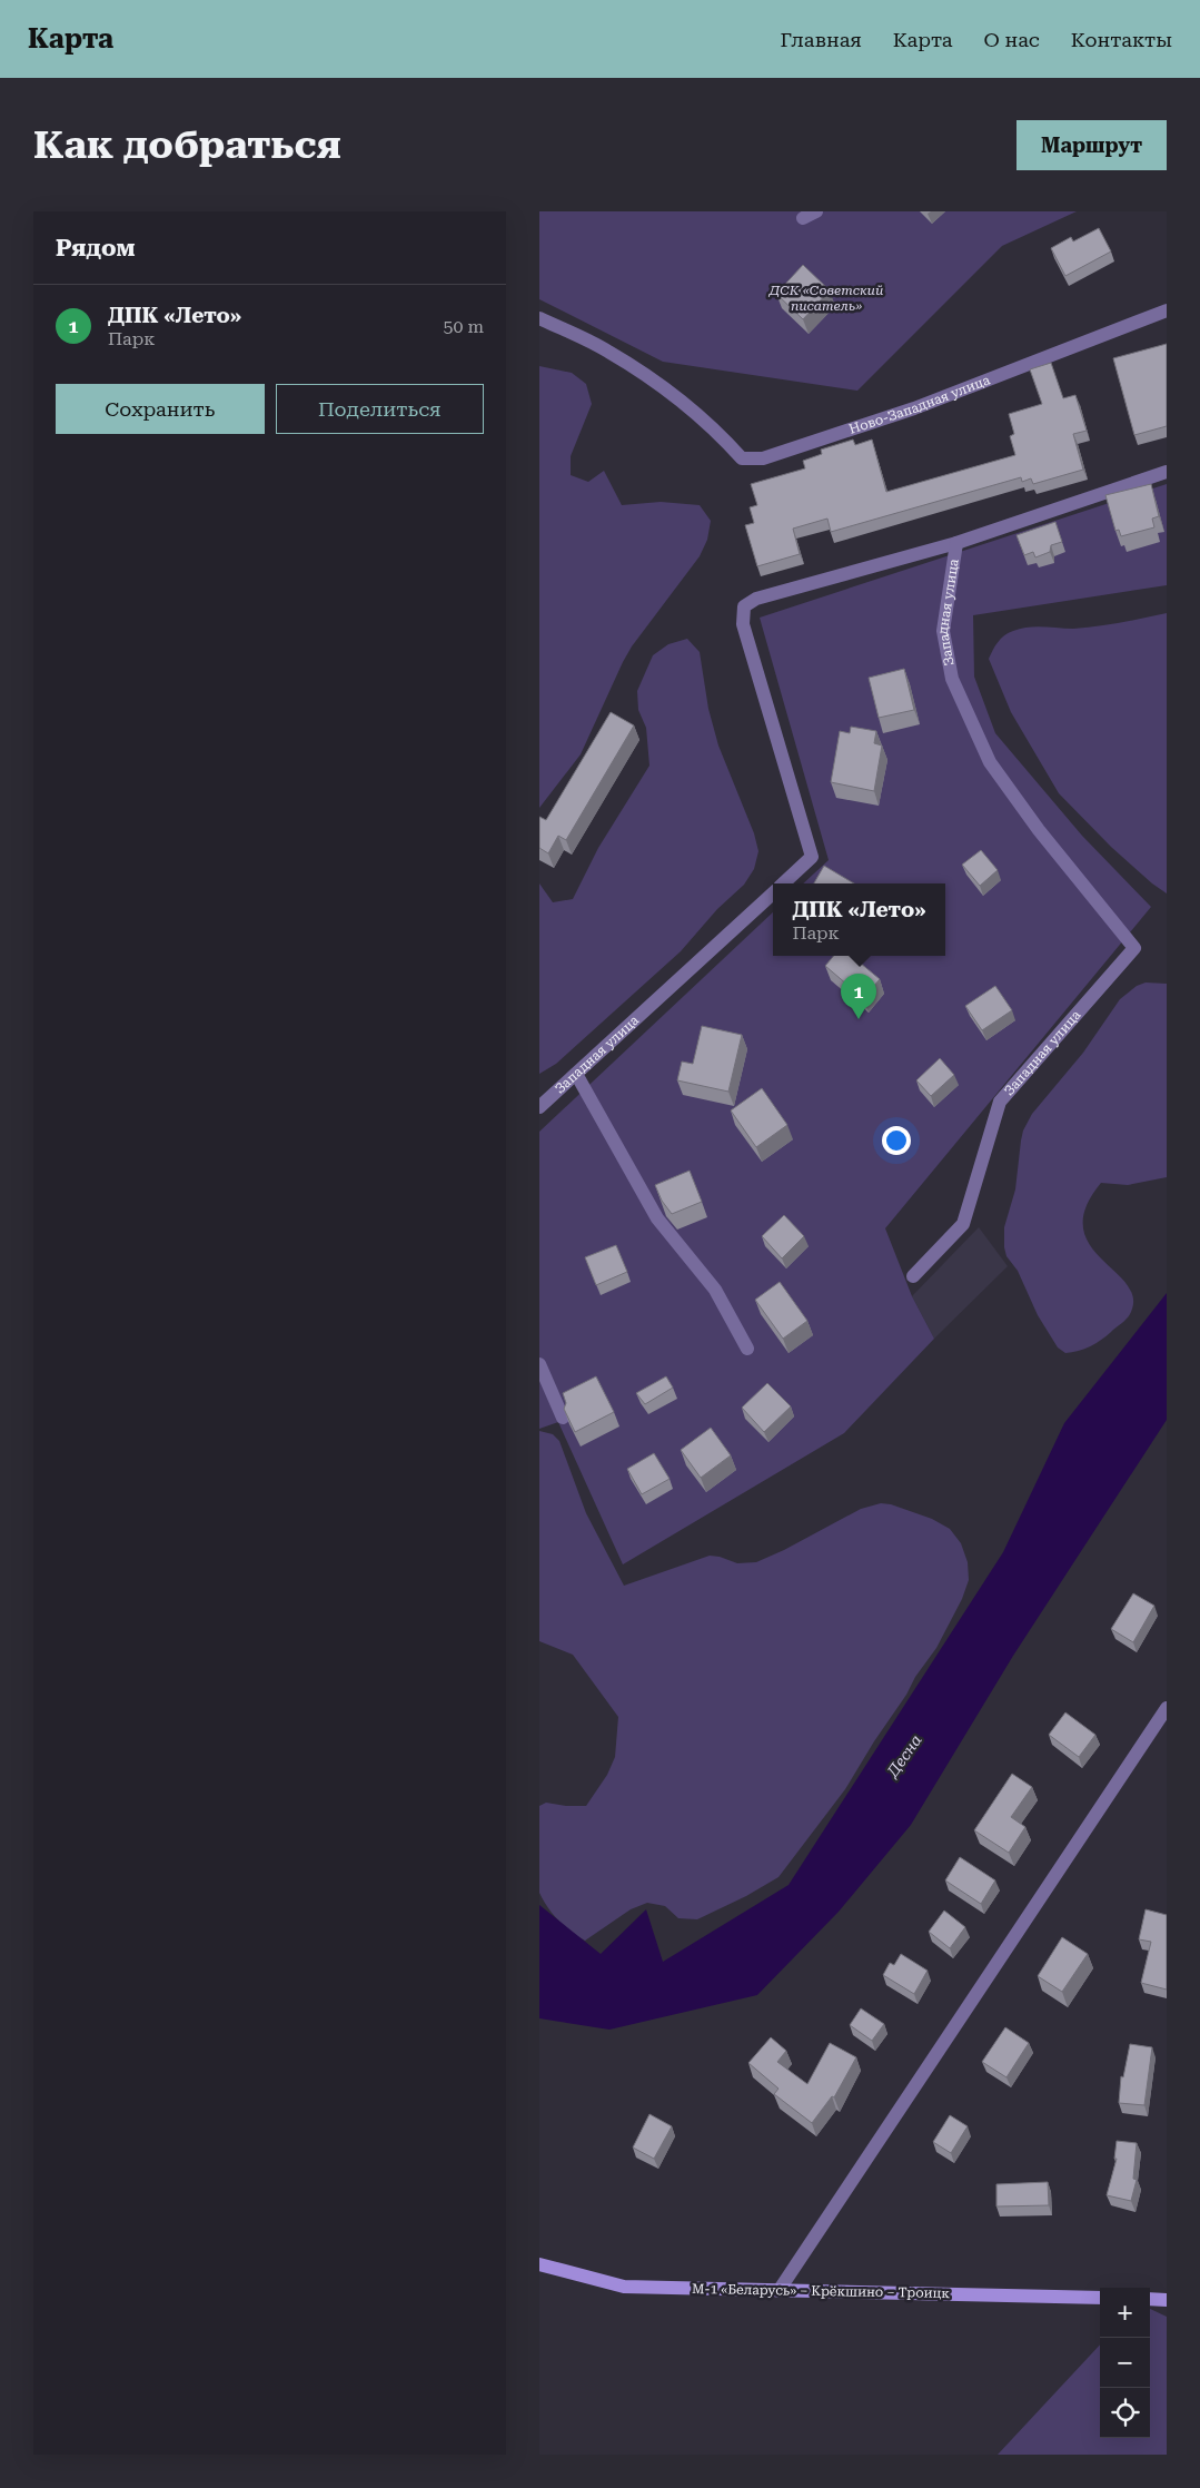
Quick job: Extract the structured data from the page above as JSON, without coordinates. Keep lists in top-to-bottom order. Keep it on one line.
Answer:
{"streets":{"main road":["М-1 «Беларусь» – Крёкшино – Троицк"],"street":["Ново-Западная улица","Западная улица"]},"water":["Десна"],"parks":["ДСК «Советский писатель»"],"page":{"header":"Карта","nav":["Главная","Карта","О нас","Контакты"],"buttons":["Маршрут",["Сохранить","Поделиться"]],"title":"Как добраться","heading":"Рядом","list":[{"mark":"1","name":"ДПК «Лето»","note":"Парк","value":"50 m"}],"popup":["ДПК «Лето»","Парк"],"pins":"1","map_buttons":["+","−"]}}
